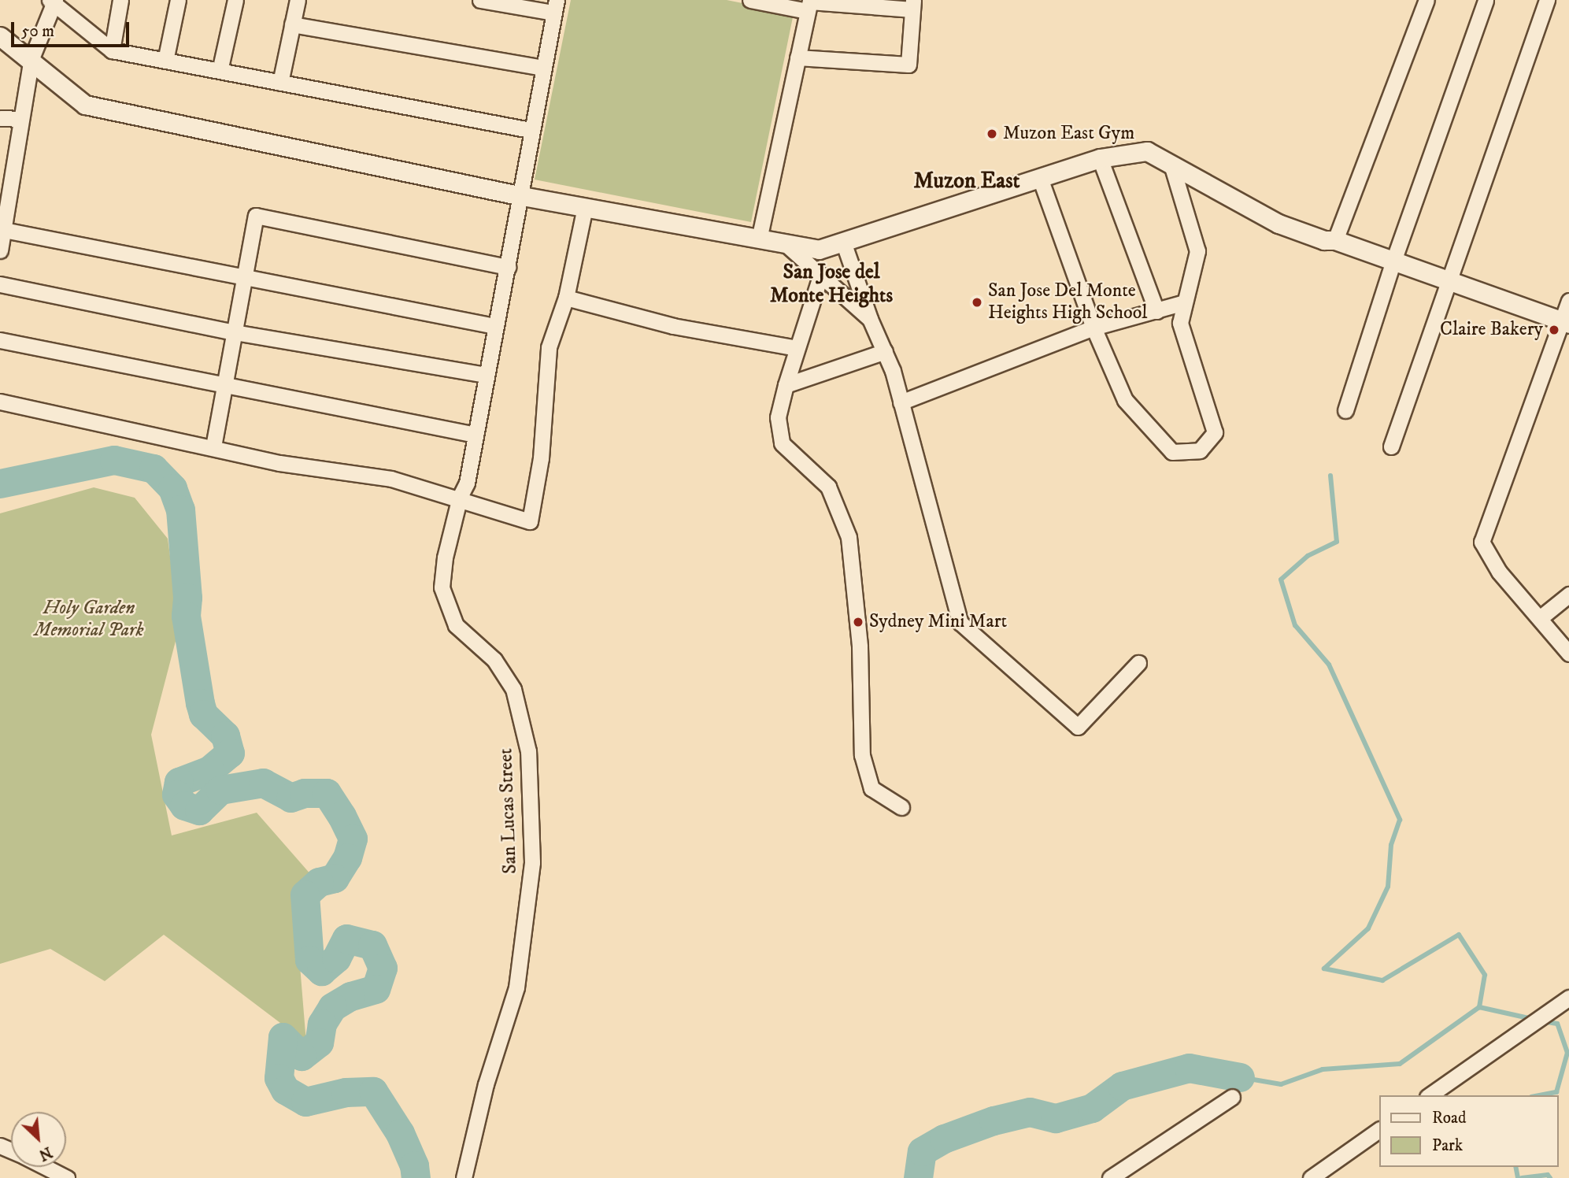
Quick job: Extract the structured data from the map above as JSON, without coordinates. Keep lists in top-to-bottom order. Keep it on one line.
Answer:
{"streets":{"street":["San Lucas Street"]},"districts":["Muzon East","San Jose del Monte Heights"],"parks":["Holy Garden Memorial Park"],"places":["Muzon East Gym","San Jose Del Monte Heights High School","Claire Bakery","Sydney Mini Mart"],"legend":["Road","Park"],"scale_bar":"50 m","north":"bottom right"}
